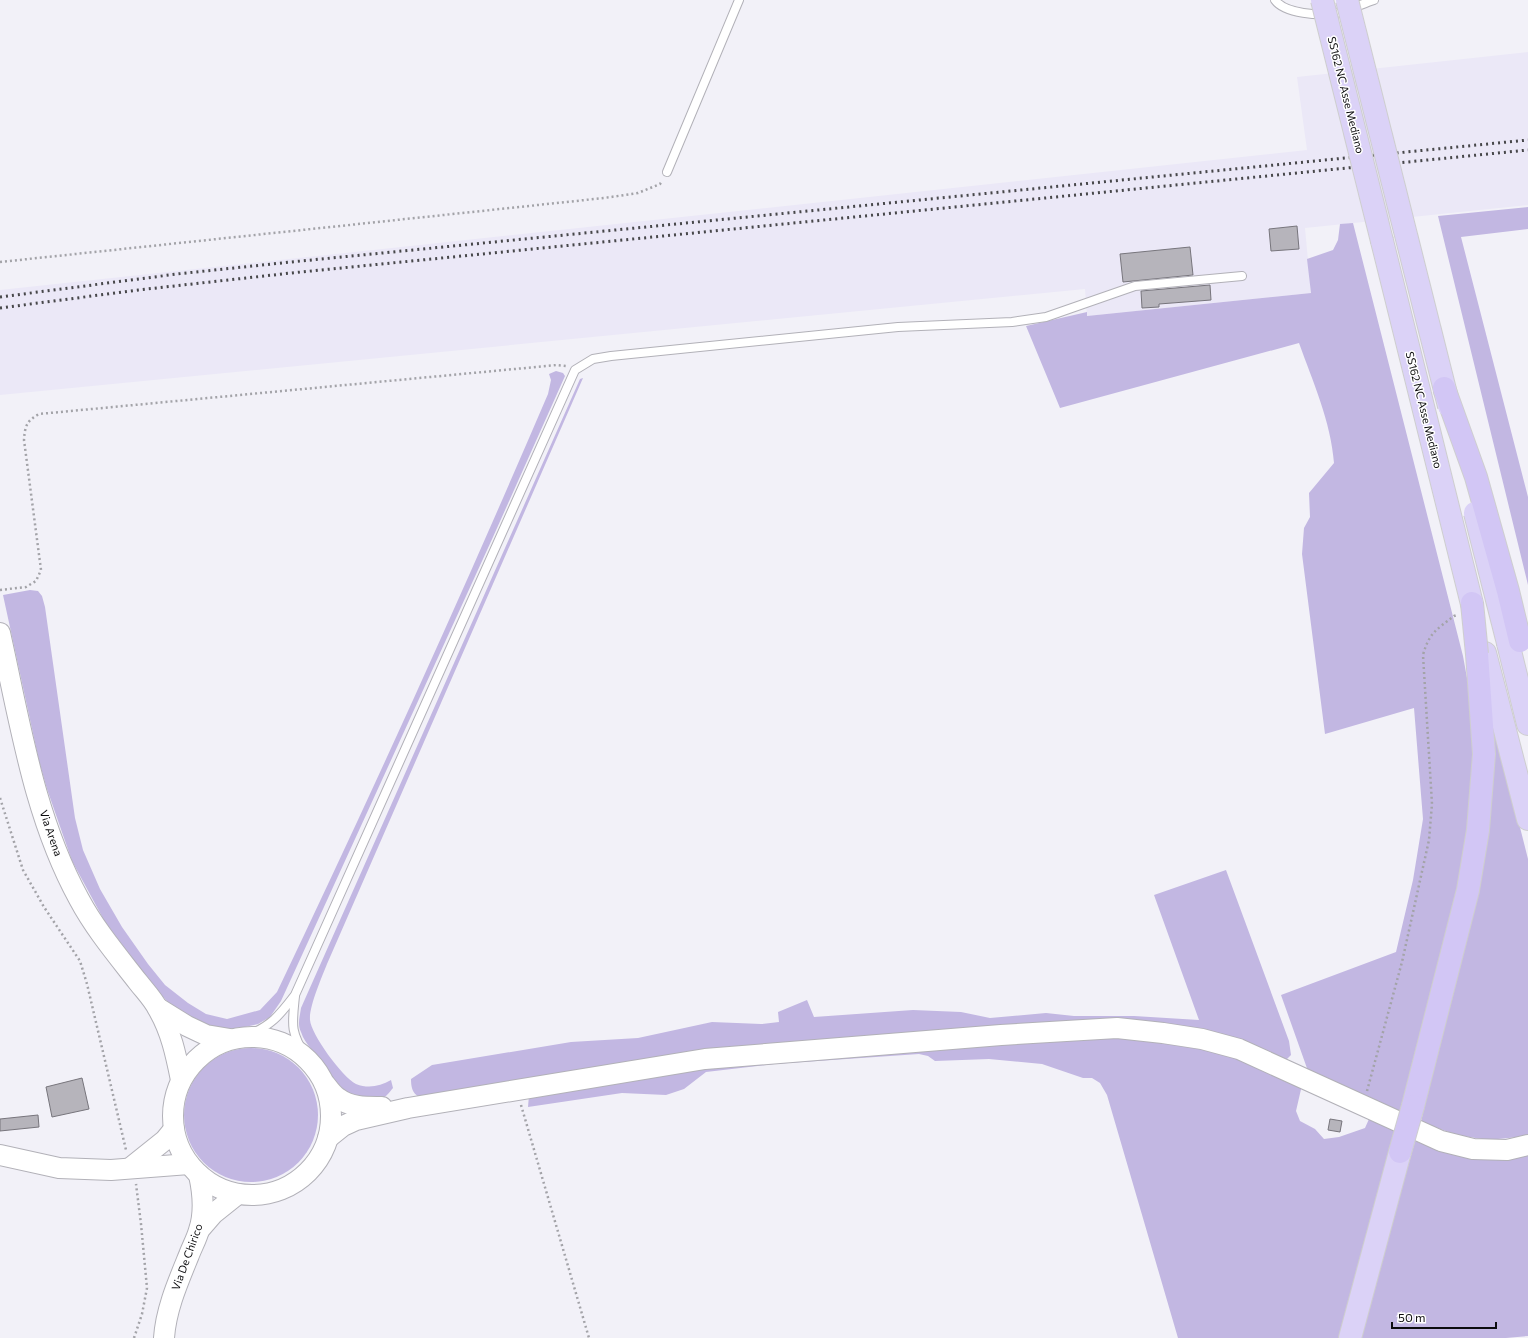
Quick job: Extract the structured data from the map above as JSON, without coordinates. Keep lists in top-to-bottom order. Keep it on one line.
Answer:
{"streets":{"highway":["SS162 NC Asse Mediano"],"street":["Via Arena","Via De Chirico"]},"scale_bar":"50 m"}
